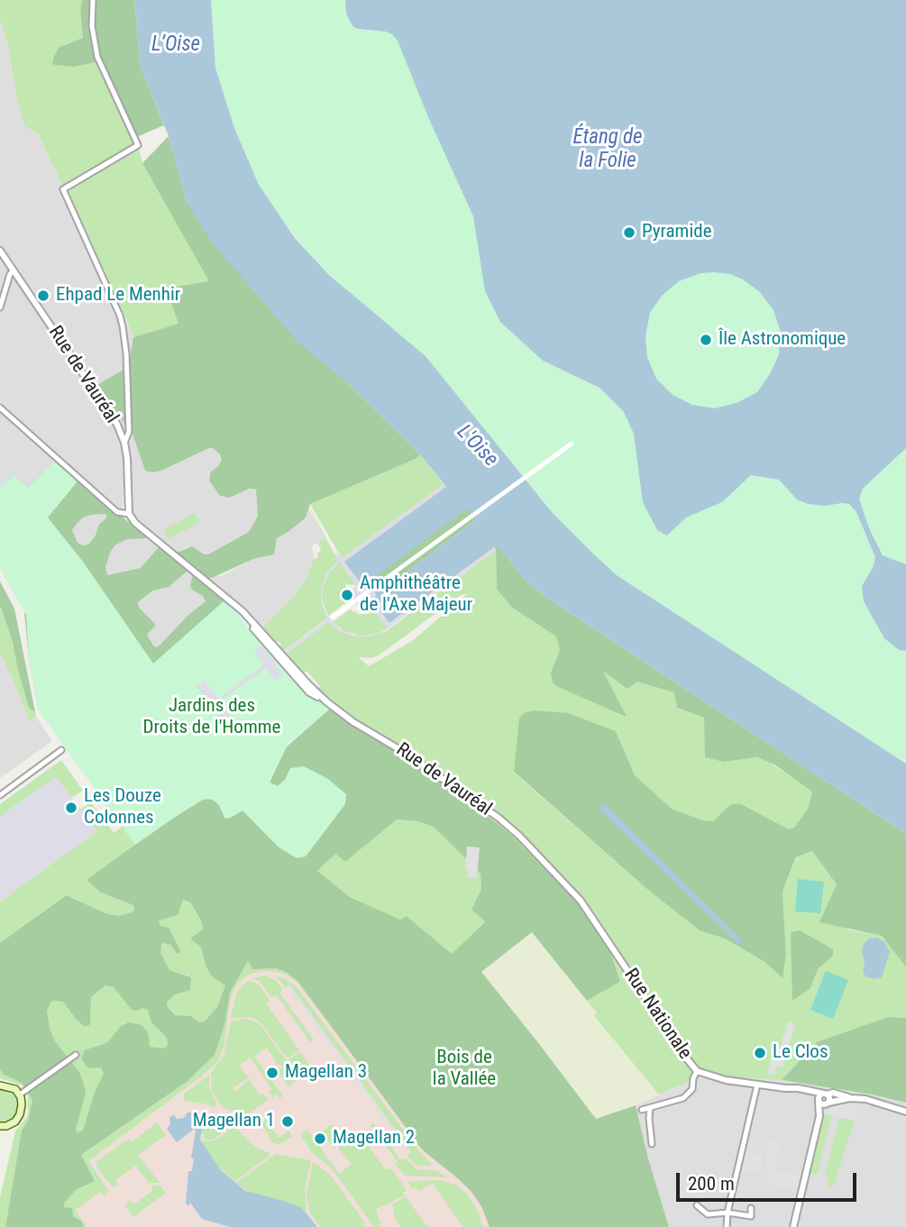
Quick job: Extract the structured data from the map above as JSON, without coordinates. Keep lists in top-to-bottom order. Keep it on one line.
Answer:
{"streets":{"street":["Rue de Vauréal","Rue Nationale"]},"crossings":[["Rue de Vauréal","Rue Nationale"]],"water":["L’Oise","Étang de la Folie","L'Oise"],"parks":["Jardins des Droits de l'Homme","Bois de la Vallée"],"places":["Pyramide","Ehpad Le Menhir","Île Astronomique","Amphithéâtre de l'Axe Majeur","Les Douze Colonnes","Le Clos","Magellan 3","Magellan 1","Magellan 2"],"scale_bar":"200 m"}
